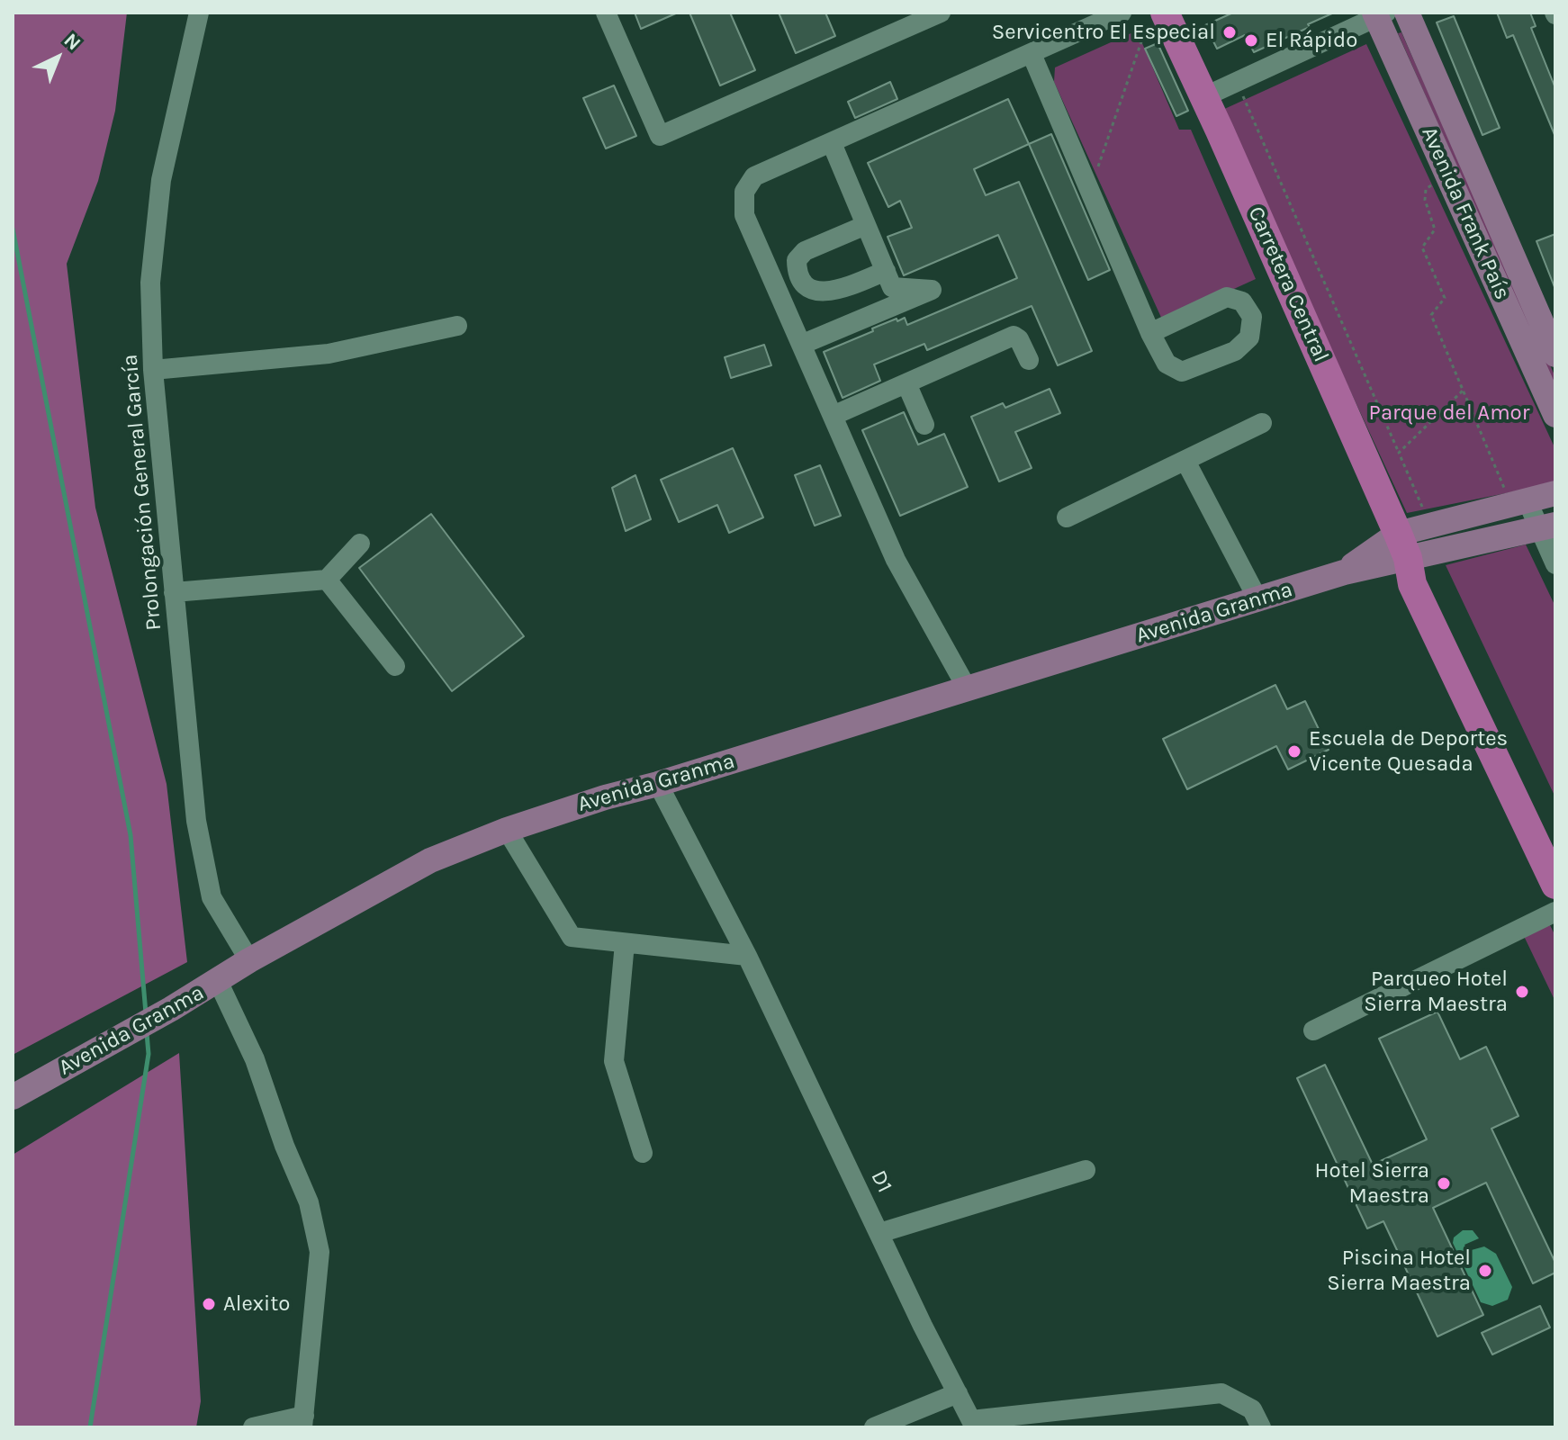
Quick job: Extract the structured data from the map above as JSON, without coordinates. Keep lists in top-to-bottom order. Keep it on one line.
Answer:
{"streets":{"highway":["Carretera Central"],"main road":["Avenida Frank País","Avenida Granma"],"street":["Prolongación General García","D1"]},"crossings":[["Carretera Central","Avenida Granma"],["Prolongación General García","Avenida Granma"],["Avenida Granma","D1"]],"parks":["Parque del Amor"],"places":["Servicentro El Especial","El Rápido","Escuela de Deportes Vicente Quesada","Parqueo Hotel Sierra Maestra","Hotel Sierra Maestra","Piscina Hotel Sierra Maestra","Alexito"],"north":"top right"}
